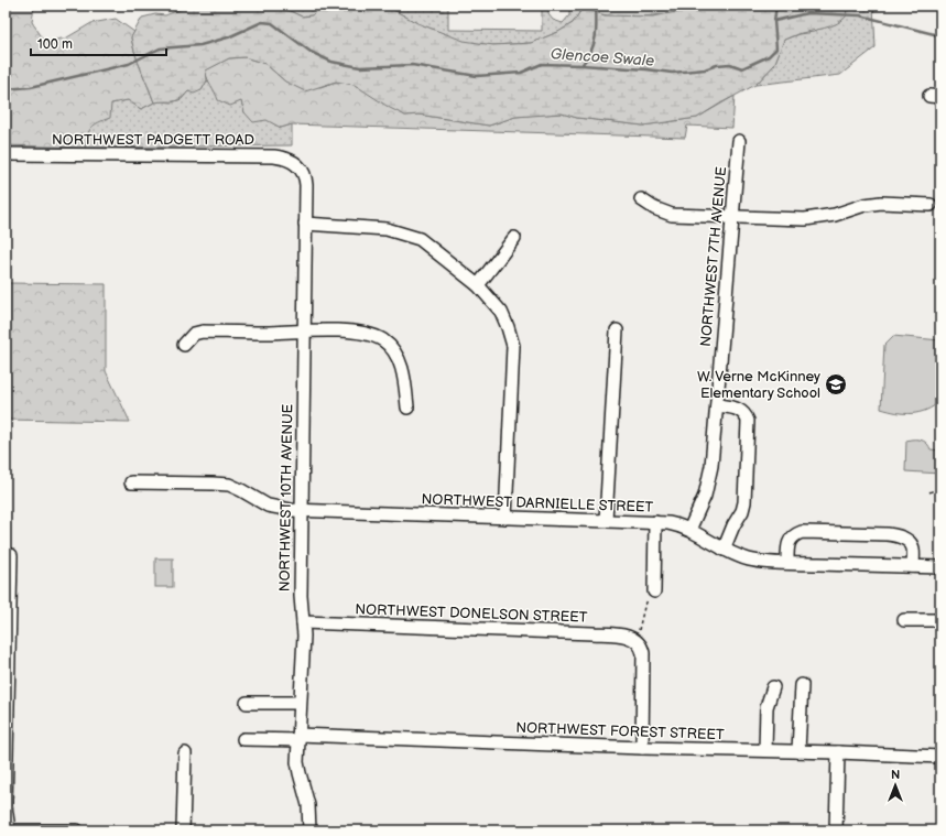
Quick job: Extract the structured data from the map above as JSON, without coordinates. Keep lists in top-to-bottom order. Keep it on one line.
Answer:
{"streets":{"street":["NORTHWEST PADGETT ROAD","NORTHWEST 7TH AVENUE","NORTHWEST 10TH AVENUE","NORTHWEST DARNIELLE STREET","NORTHWEST DONELSON STREET","NORTHWEST FOREST STREET"]},"crossings":[["NORTHWEST PADGETT ROAD","NORTHWEST 10TH AVENUE"],["NORTHWEST 7TH AVENUE","NORTHWEST DARNIELLE STREET"],["NORTHWEST 10TH AVENUE","NORTHWEST DARNIELLE STREET"],["NORTHWEST 10TH AVENUE","NORTHWEST DONELSON STREET"],["NORTHWEST 10TH AVENUE","NORTHWEST FOREST STREET"]],"water":["Glencoe Swale"],"places":{"school or university":["W. Verne McKinney Elementary School"]},"scale_bar":"100 m","north":"top"}
